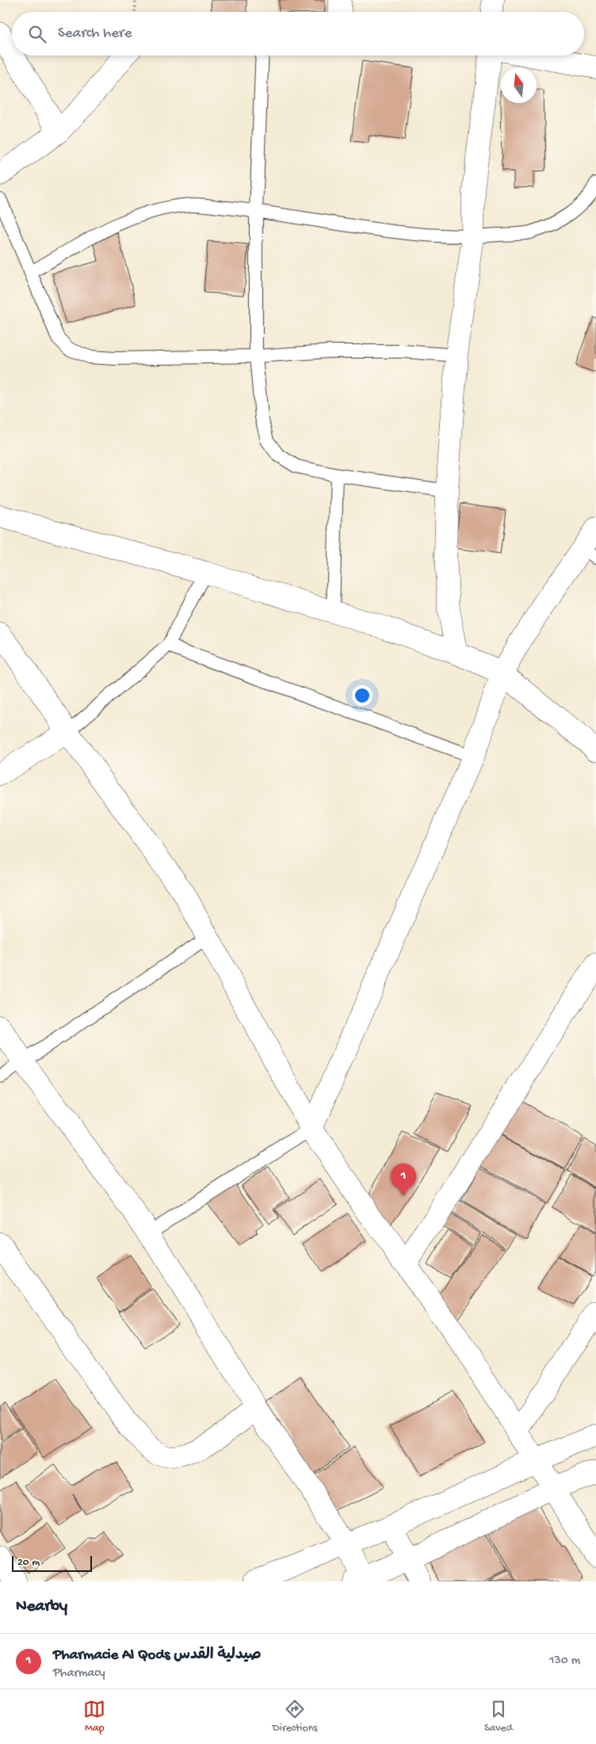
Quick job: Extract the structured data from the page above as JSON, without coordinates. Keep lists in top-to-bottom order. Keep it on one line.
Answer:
{"scale_bar":"20 m","north":"top","page":{"search":"Search here","pins":"1","scale":"20 m","heading":"Nearby","list":[{"mark":"1","name":"Pharmacie Al Qods صيدلية القدس","note":"Pharmacy","value":"130 m"}],"nav":["Map","Directions","Saved"]}}
